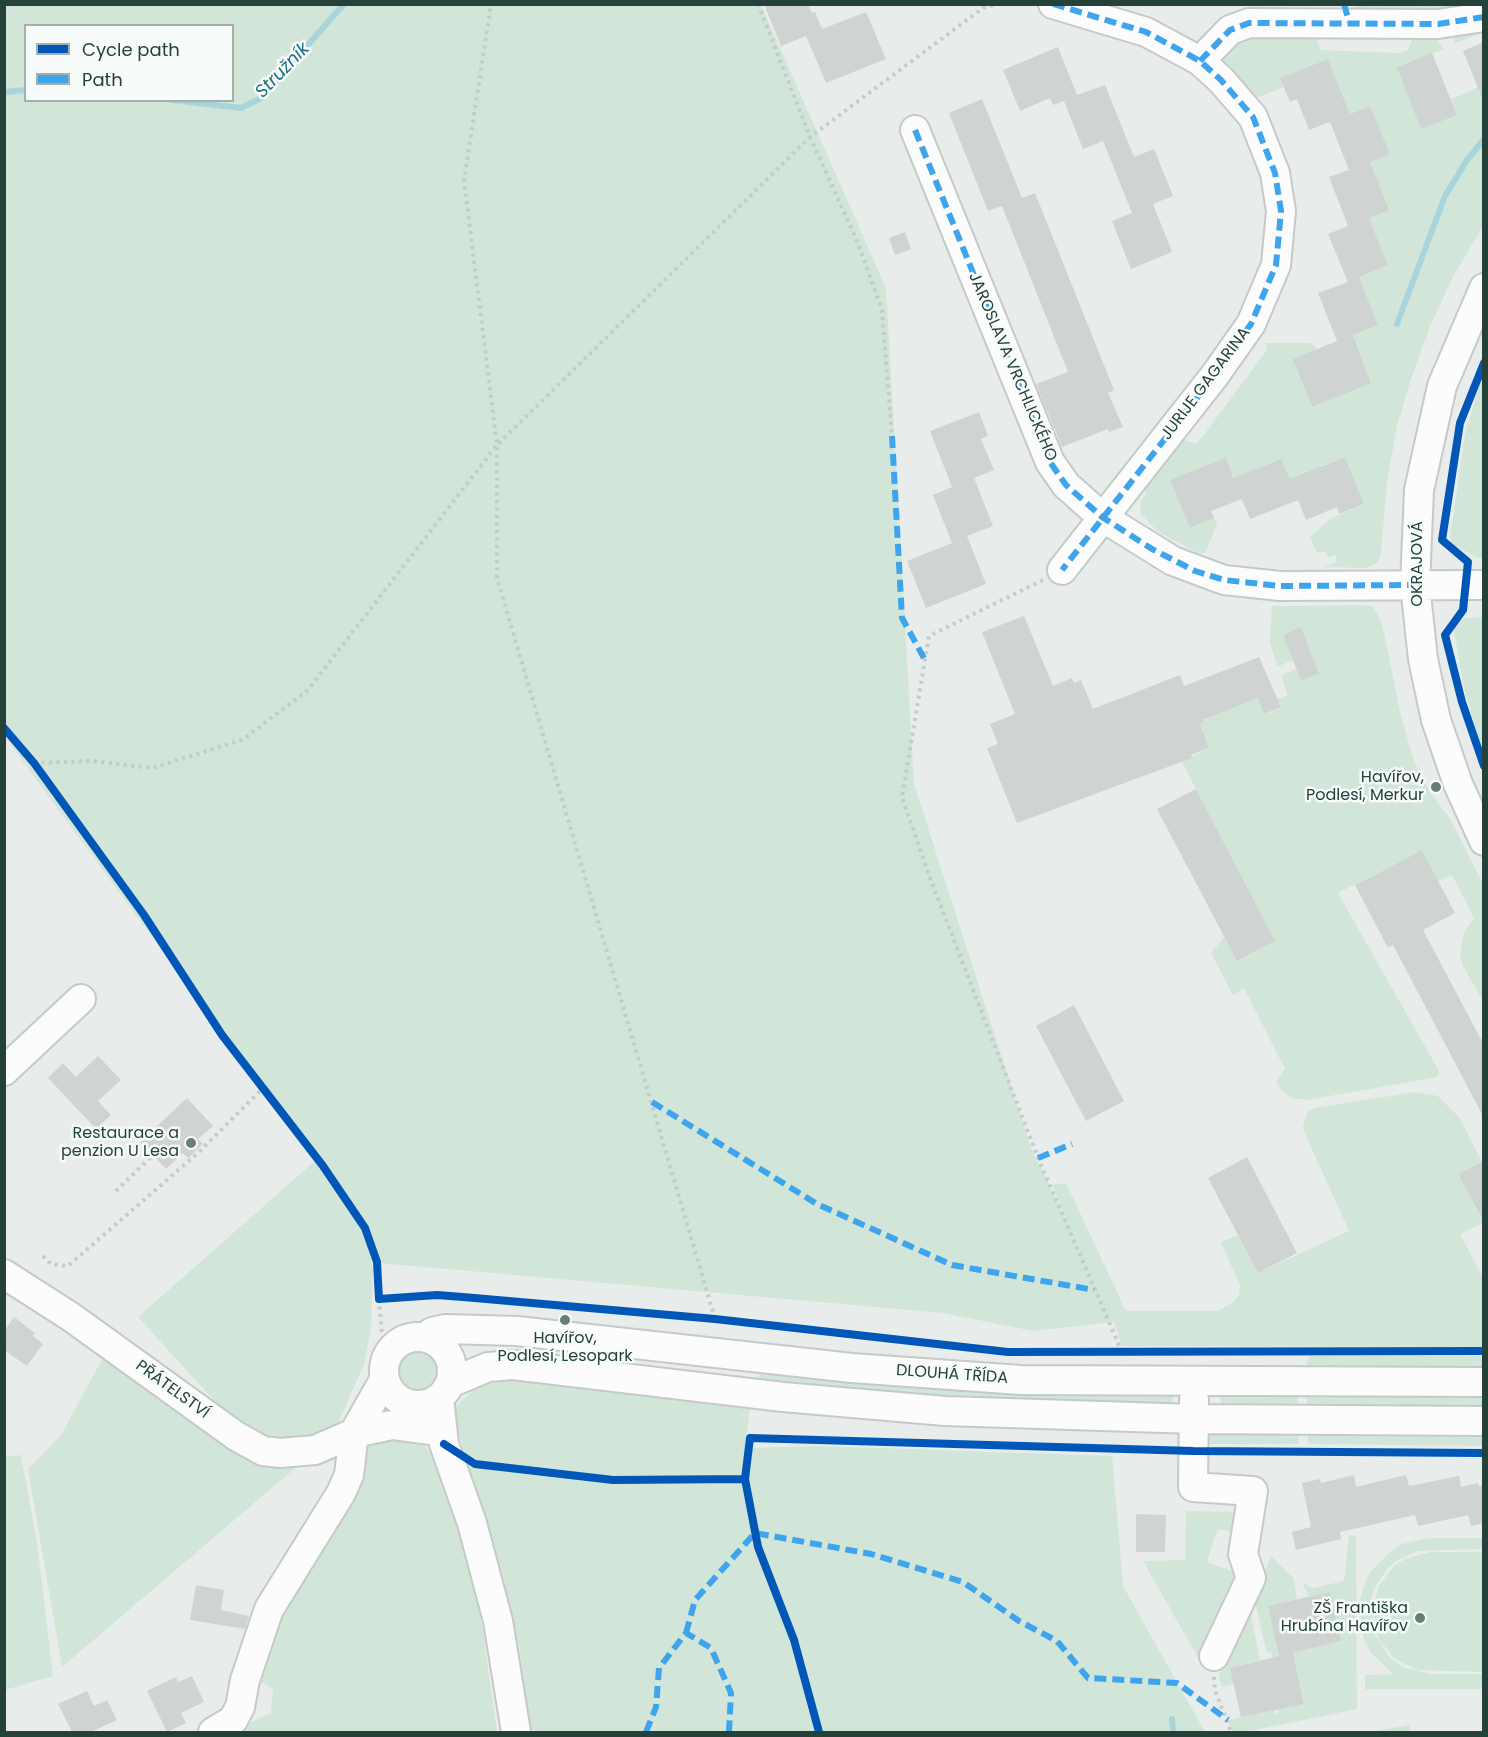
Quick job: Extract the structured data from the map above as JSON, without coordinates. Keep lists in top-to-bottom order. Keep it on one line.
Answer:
{"streets":{"street":["JAROSLAVA VRCHLICKÉHO","JURIJE GAGARINA","OKRAJOVÁ","DLOUHÁ TŘÍDA","PŘÁTELSTVÍ"]},"crossings":[["JAROSLAVA VRCHLICKÉHO","JURIJE GAGARINA"],["JAROSLAVA VRCHLICKÉHO","OKRAJOVÁ"],["DLOUHÁ TŘÍDA","PŘÁTELSTVÍ"]],"water":["Stružník"],"places":["Havířov, Podlesí, Merkur","Restaurace a penzion U Lesa","Havířov, Podlesí, Lesopark","ZŠ Františka Hrubína Havířov"],"legend":["Cycle path","Path"]}
